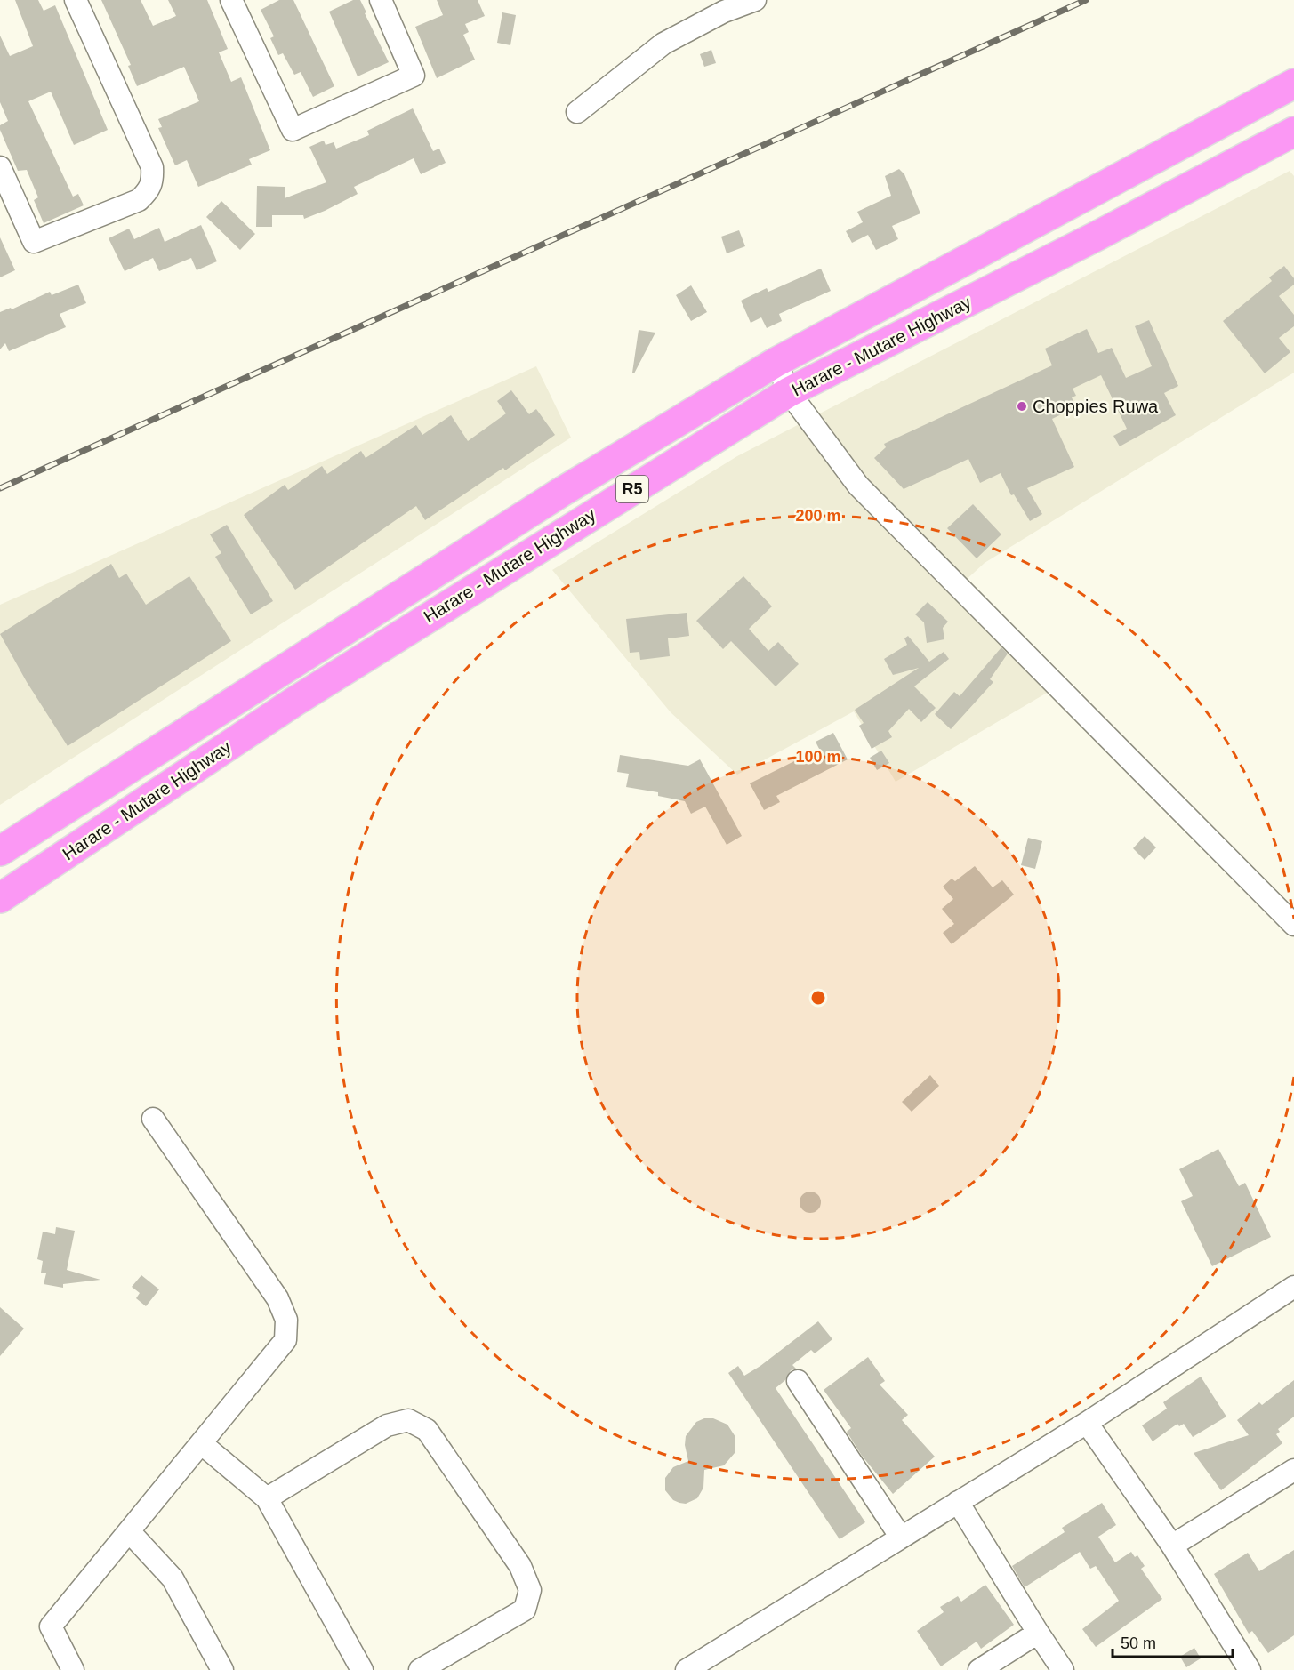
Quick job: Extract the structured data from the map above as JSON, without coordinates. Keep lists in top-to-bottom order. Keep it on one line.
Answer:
{"streets":{"highway":["Harare - Mutare Highway","R5"]},"places":["Choppies Ruwa"],"scale_bar":"50 m","rings":["200 m","100 m"]}
